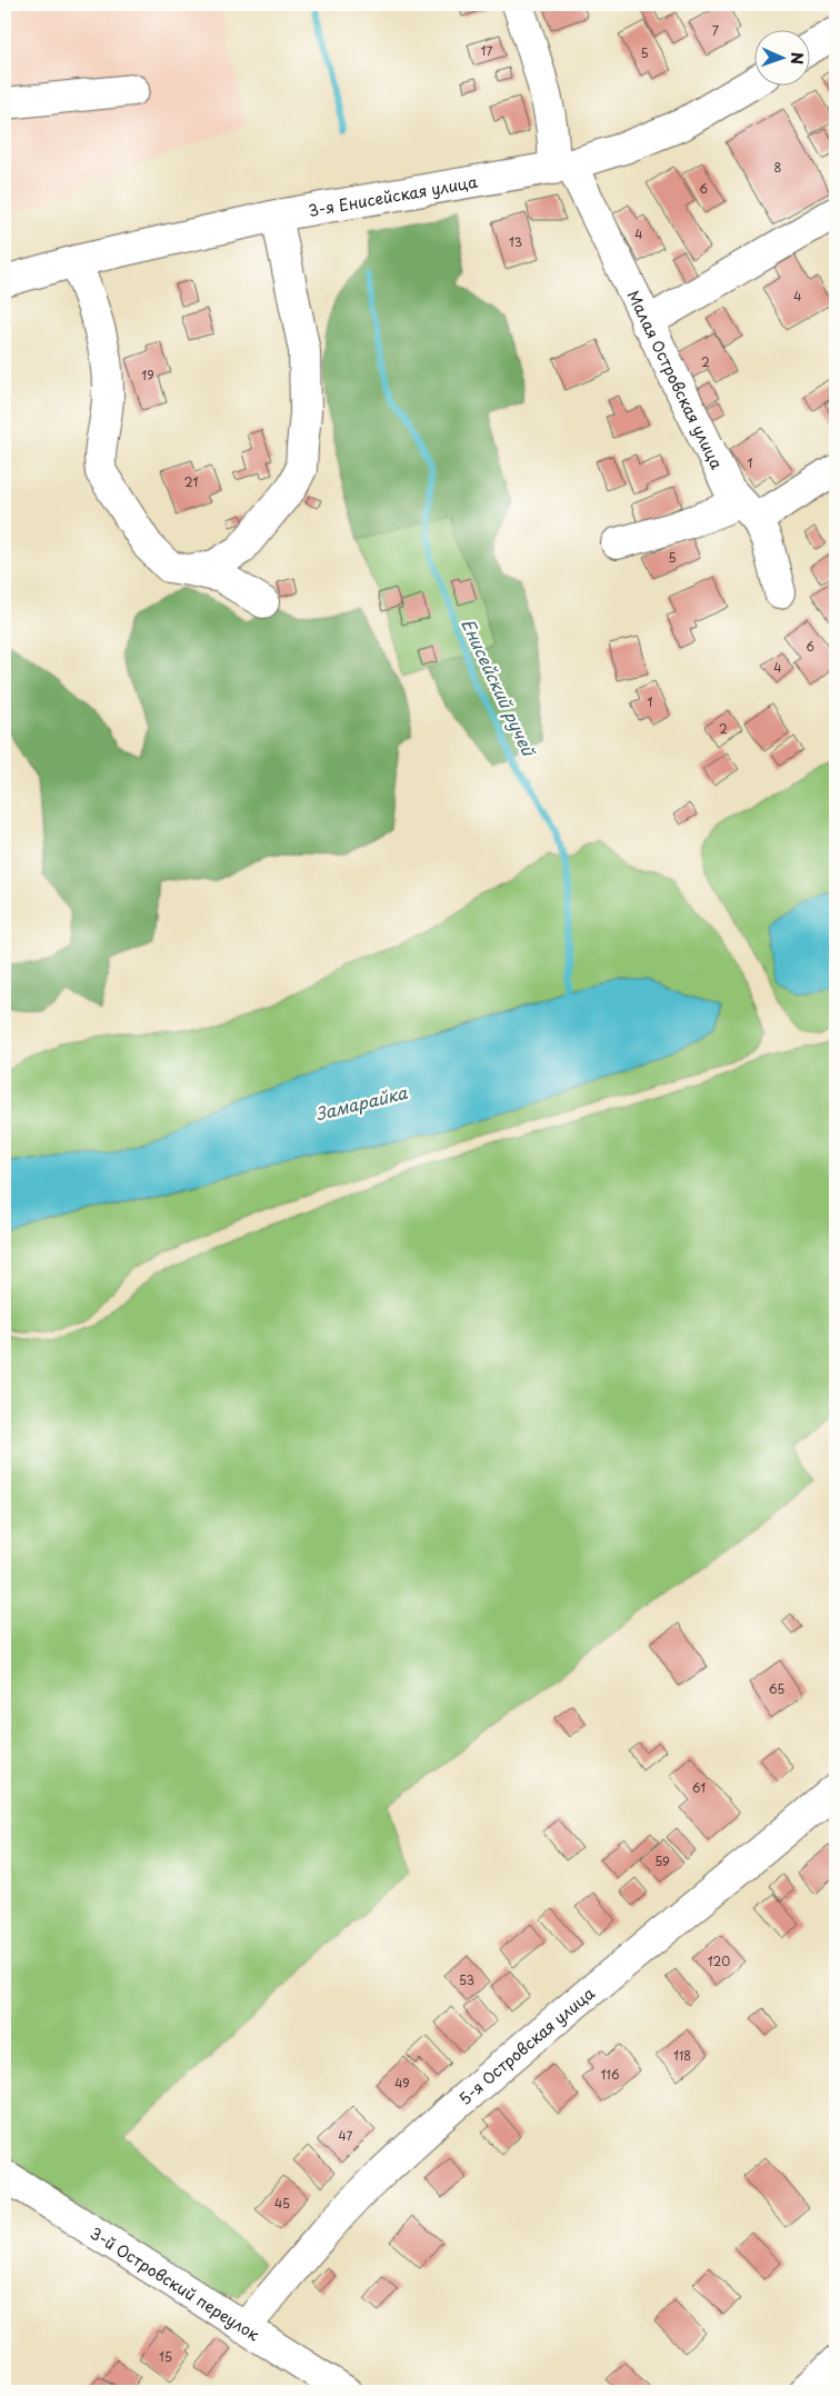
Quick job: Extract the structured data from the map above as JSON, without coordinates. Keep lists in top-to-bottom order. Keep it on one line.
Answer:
{"streets":{"street":["3-я Енисейская улица","Малая Островская улица","5-я Островская улица","3-й Островский переулок"]},"crossings":[["3-я Енисейская улица","Малая Островская улица"],["5-я Островская улица","3-й Островский переулок"]],"water":["Енисейский ручей","Замарайка"],"house_numbers":["7","17","5","8","6","4","13","4","2","19","1","21","5","6","4","1","2","65","61","59","120","53","118","116","49","47","45","15"],"north":"right"}
